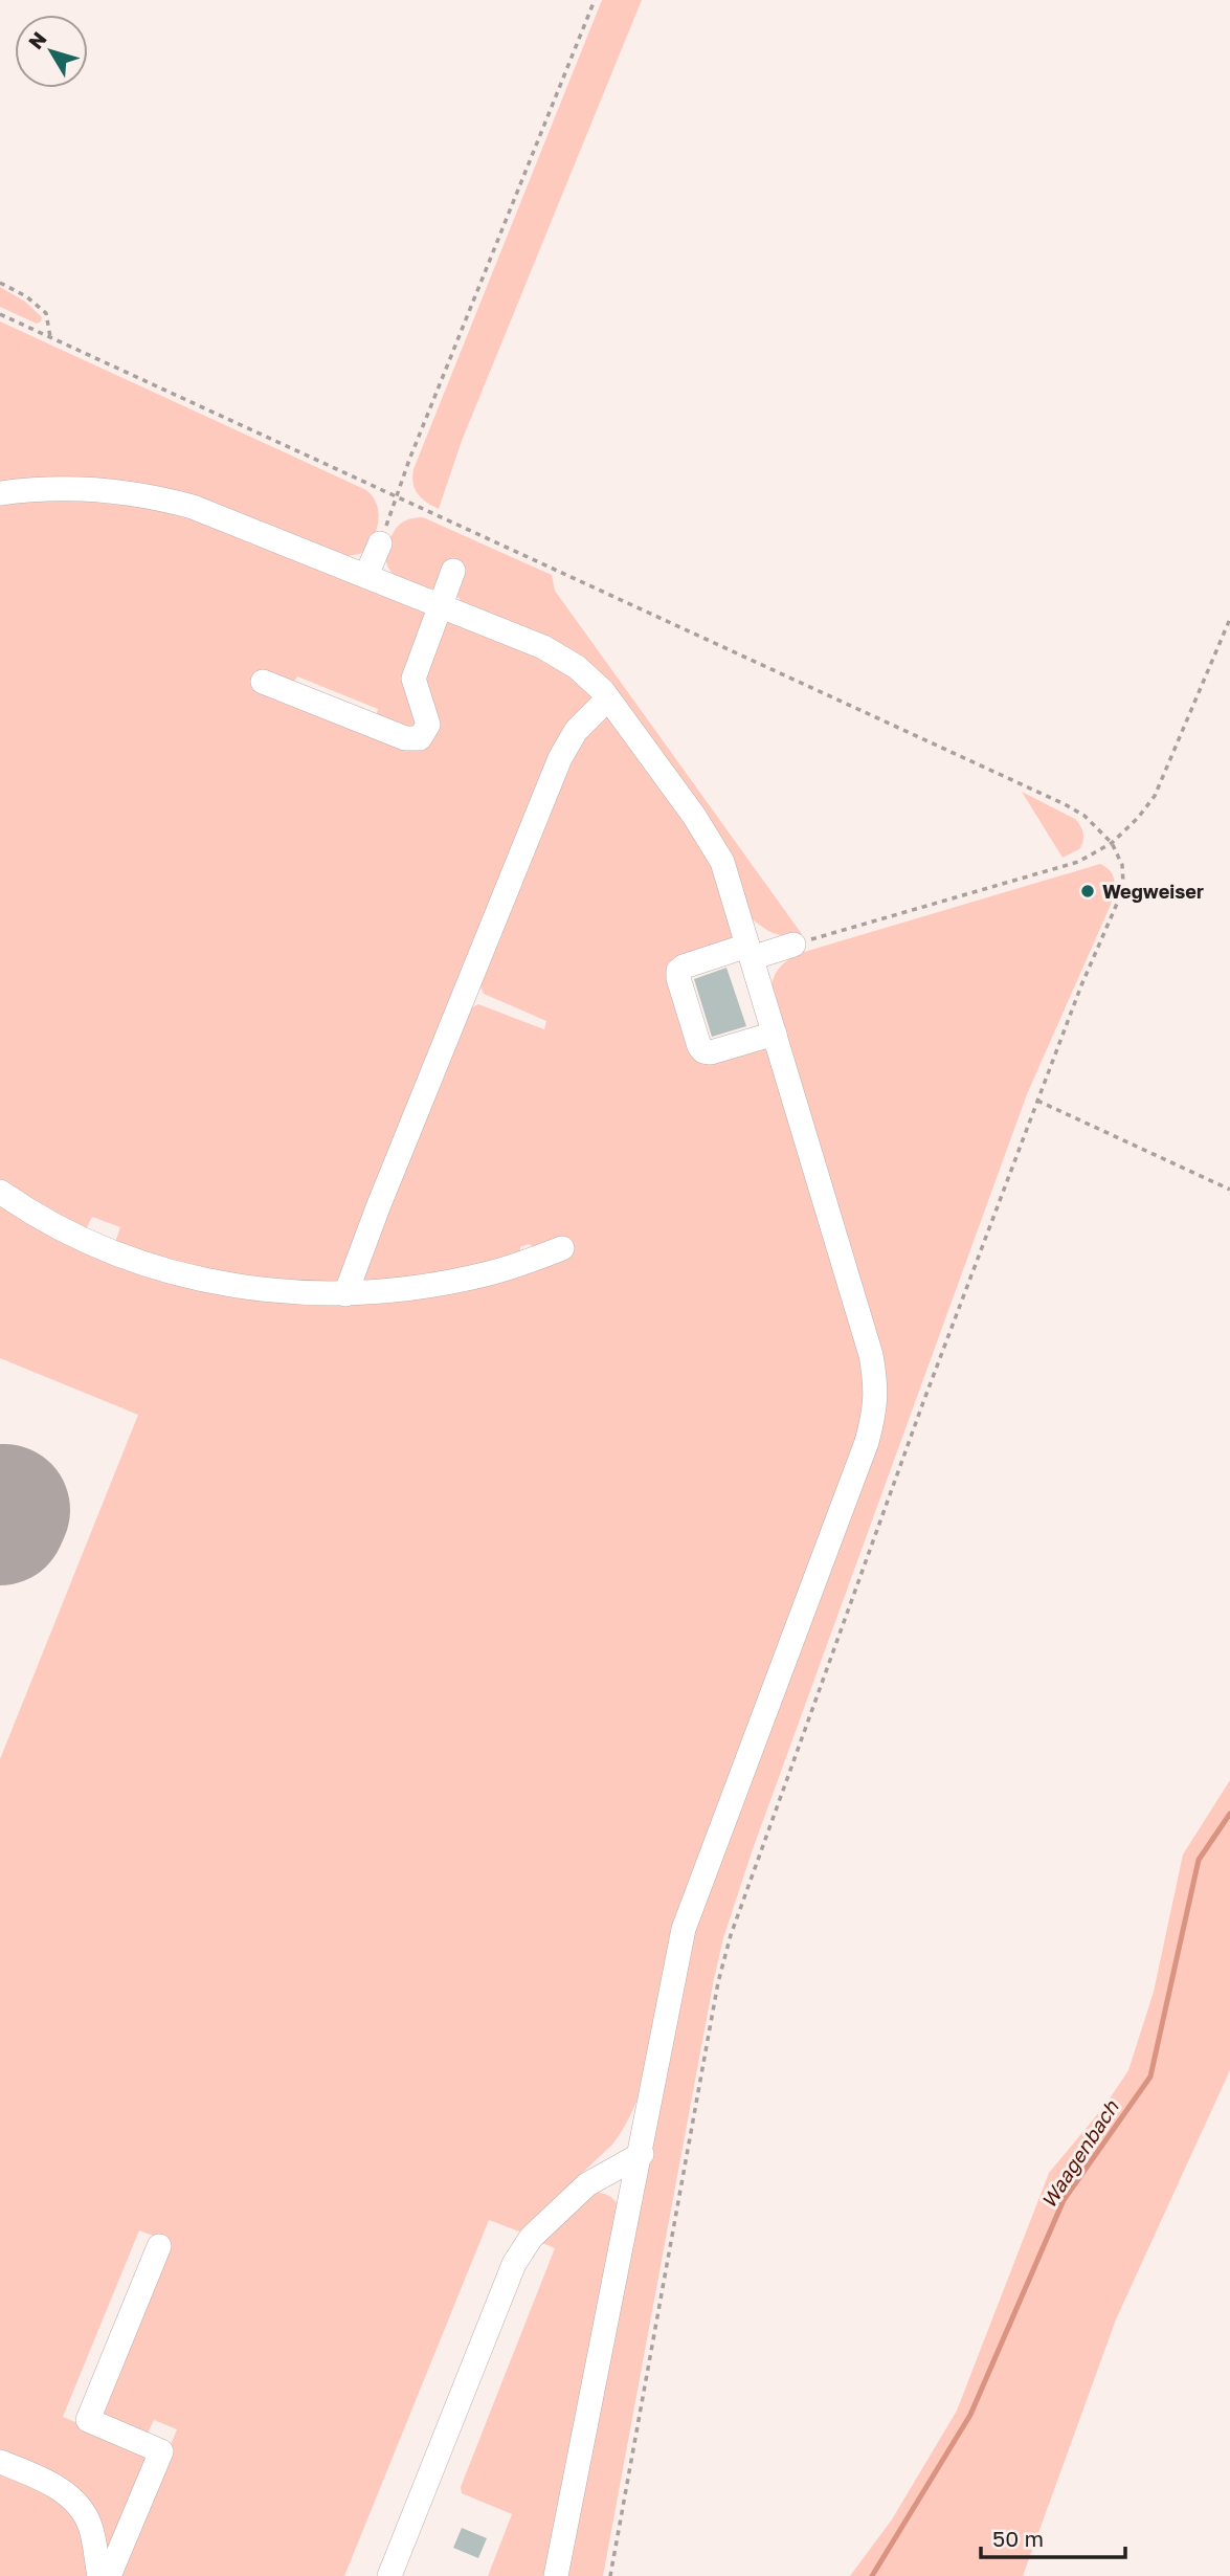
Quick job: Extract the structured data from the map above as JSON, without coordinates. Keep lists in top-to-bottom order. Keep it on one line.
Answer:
{"water":["Waagenbach"],"places":["Wegweiser"],"scale_bar":"50 m","north":"top left"}
